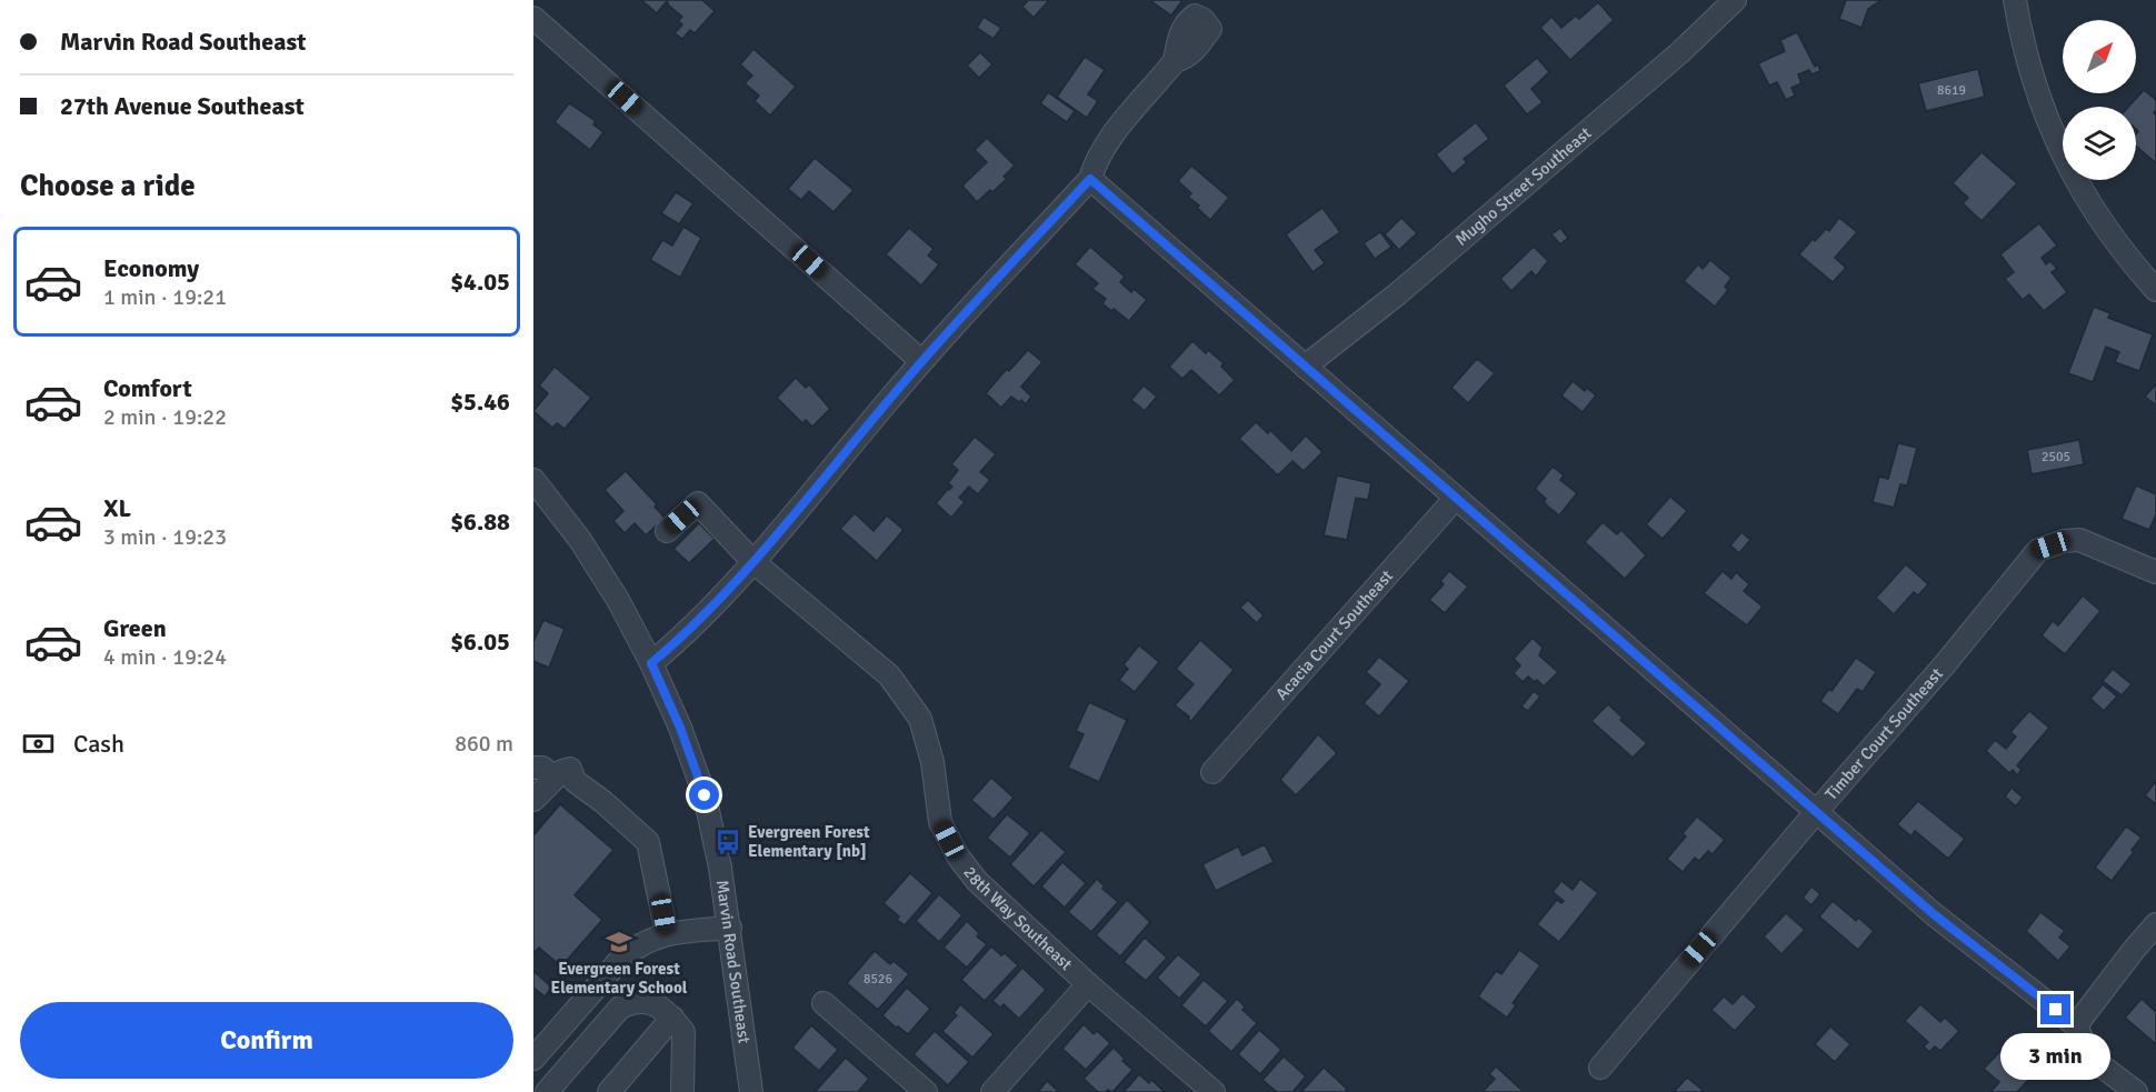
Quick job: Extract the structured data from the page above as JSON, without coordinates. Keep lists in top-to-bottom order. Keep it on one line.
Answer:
{"streets":{"street":["Mugho Street Southeast","Acacia Court Southeast","Timber Court Southeast","28th Way Southeast","Marvin Road Southeast"]},"places":{"bus stop":["Evergreen Forest Elementary [nb]"],"school or university":["Evergreen Forest Elementary School"]},"house_numbers":["8619","2505","8526"],"north":"top right","page":{"banner":["Marvin Road Southeast","27th Avenue Southeast"],"heading":"Choose a ride","list":[{"name":"Economy","note":"1 min · 19:21","value":"$4.05"},{"name":"Comfort","note":"2 min · 19:22","value":"$5.46"},{"name":"XL","note":"3 min · 19:23","value":"$6.88"},{"name":"Green","note":"4 min · 19:24","value":"$6.05"}],"pay":["Cash","860 m"],"buttons":"Confirm","bubble":"3 min"}}
